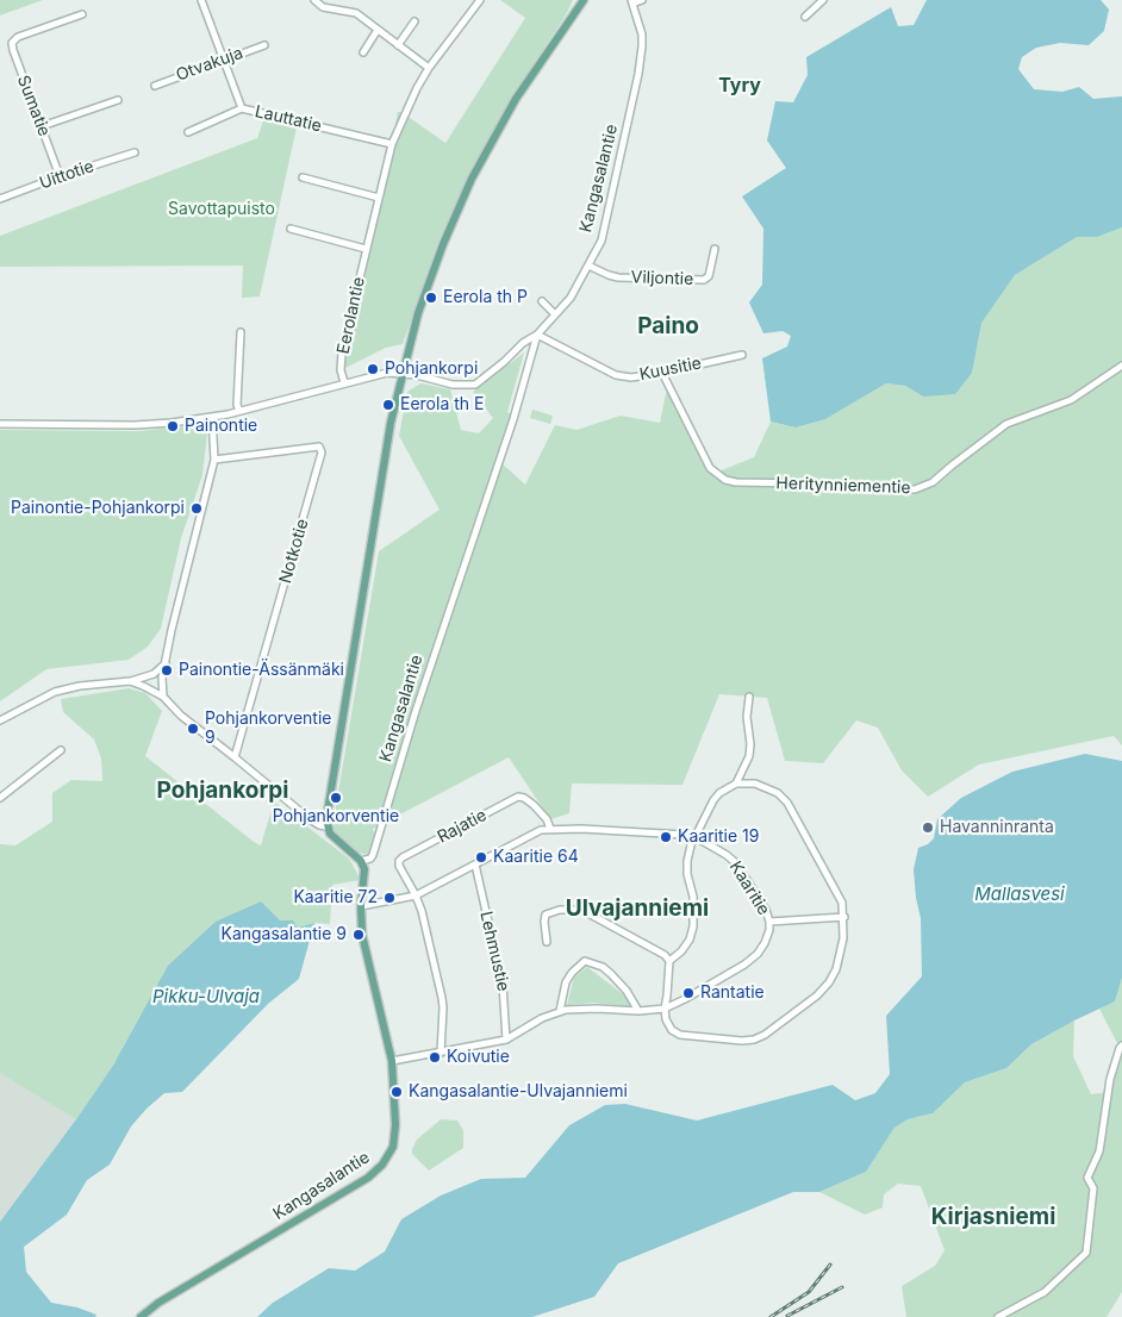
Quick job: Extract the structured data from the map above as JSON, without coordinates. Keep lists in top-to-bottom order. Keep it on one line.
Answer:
{"streets":{"main road":["Kangasalantie"],"street":["Otvakuja","Sumatie","Lauttatie","Uittotie","Viljontie","Eerolantie","Kuusitie","Heritynniementie","Notkotie","Rajatie","Kaaritie","Lehmustie"]},"crossings":[["Sumatie","Uittotie"],["Lauttatie","Eerolantie"],["Kangasalantie","Viljontie"],["Kangasalantie","Kuusitie"],["Kangasalantie","Kaaritie"],["Kuusitie","Heritynniementie"],["Rajatie","Kaaritie"],["Kaaritie","Lehmustie"]],"districts":["Tyry","Paino","Pohjankorpi","Ulvajanniemi","Kirjasniemi"],"water":["Mallasvesi","Pikku-Ulvaja"],"parks":["Savottapuisto"],"places":["Eerola th P","Pohjankorpi","Eerola th E","Painontie","Painontie-Pohjankorpi","Painontie-Ässänmäki","Pohjankorventie 9","Pohjankorventie","Havanninranta","Kaaritie 19","Kaaritie 64","Kaaritie 72","Kangasalantie 9","Rantatie","Koivutie","Kangasalantie-Ulvajanniemi"]}
